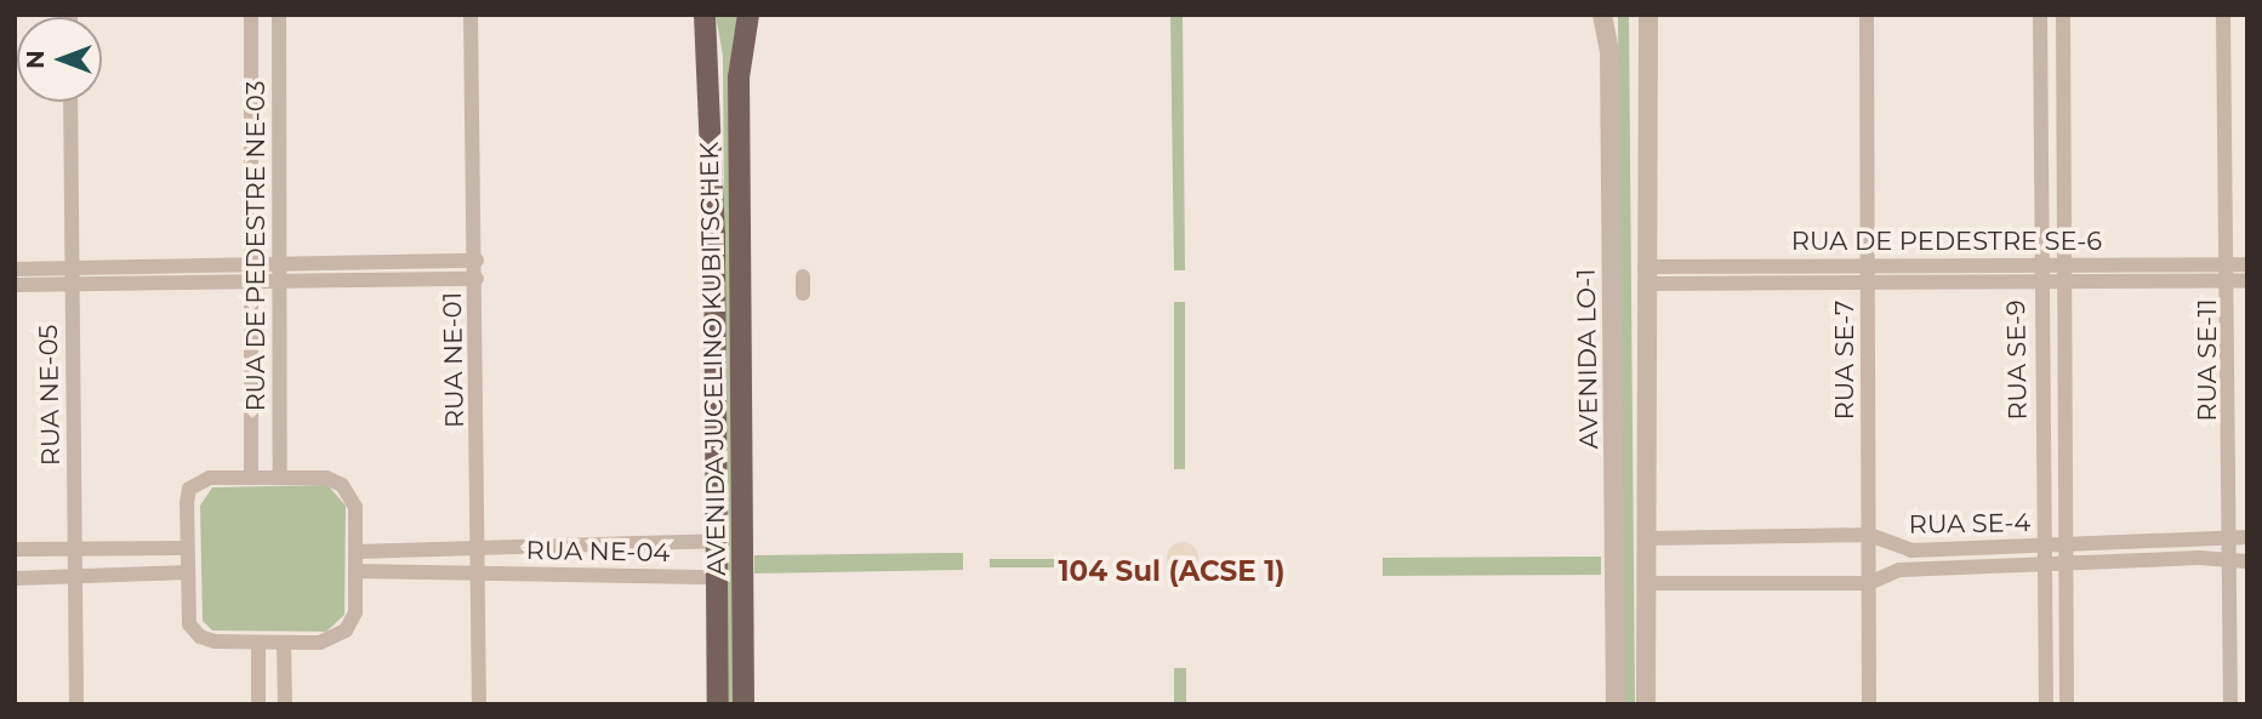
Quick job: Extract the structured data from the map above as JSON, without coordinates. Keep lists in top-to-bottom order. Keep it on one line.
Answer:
{"streets":{"main road":["AVENIDA JUCELINO KUBITSCHEK"],"street":["RUA DE PEDESTRE SE-6","RUA DE PEDESTRE NE-03","AVENIDA LO-1","RUA NE-01","RUA SE-7","RUA SE-9","RUA SE-11","RUA NE-05","RUA SE-4","RUA NE-04"]},"crossings":[["RUA DE PEDESTRE SE-6","RUA SE-7"],["RUA DE PEDESTRE SE-6","RUA SE-9"],["RUA DE PEDESTRE SE-6","RUA SE-11"],["RUA DE PEDESTRE NE-03","RUA NE-04"],["RUA NE-01","RUA NE-04"],["RUA SE-7","RUA SE-4"],["RUA SE-9","RUA SE-4"],["RUA SE-11","RUA SE-4"]],"districts":["104 Sul (ACSE 1)"],"north":"left"}
